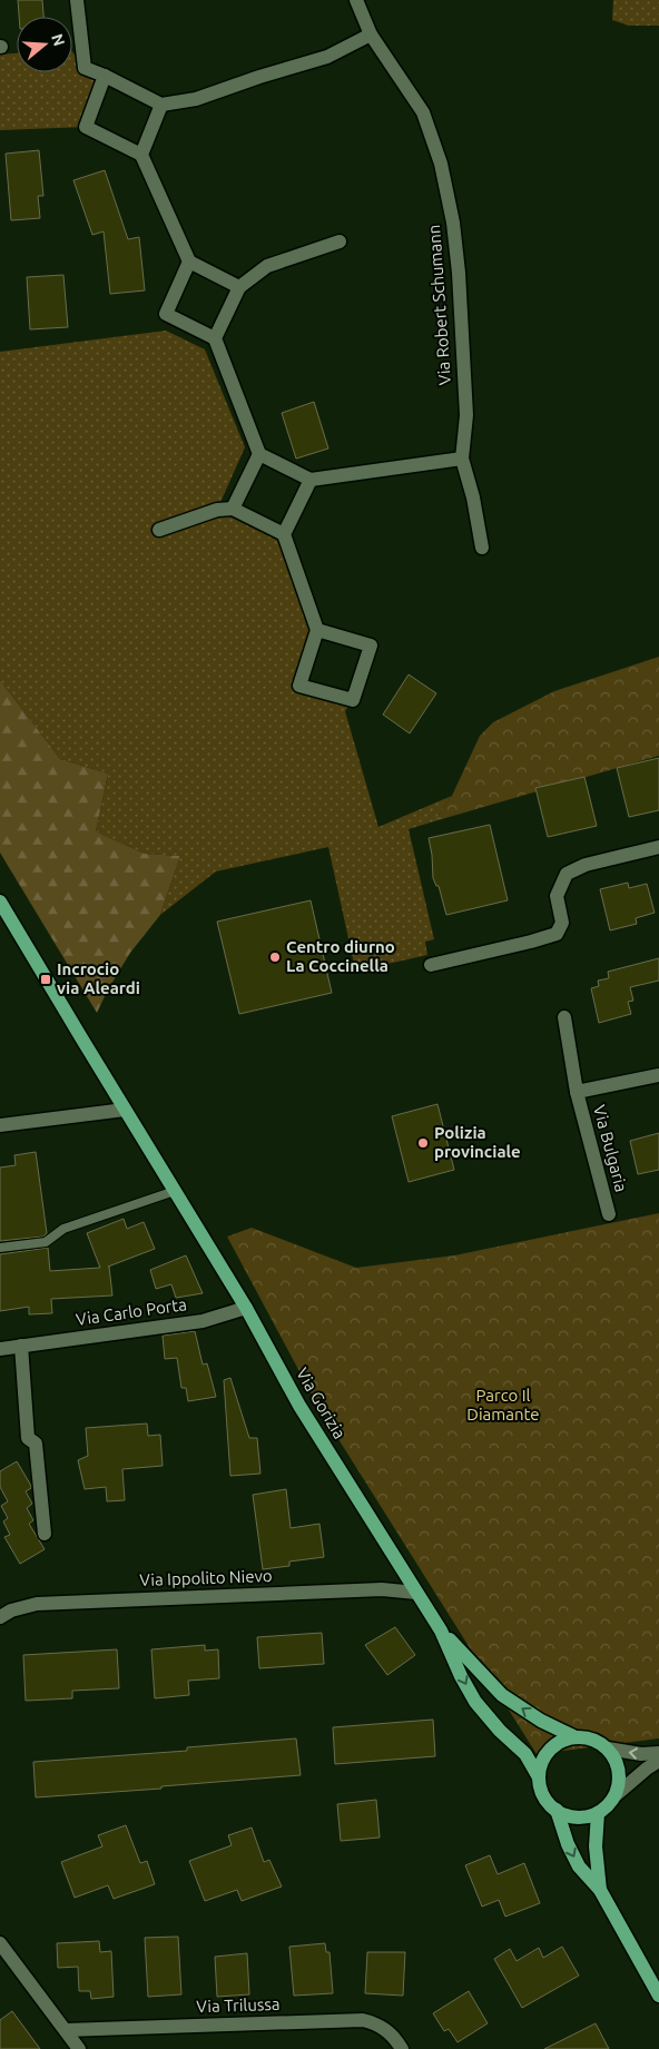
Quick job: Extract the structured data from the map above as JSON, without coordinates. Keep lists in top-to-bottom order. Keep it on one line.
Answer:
{"streets":{"main road":["Via Gorizia"],"street":["Via Robert Schumann","Via Bulgaria","Via Carlo Porta","Via Ippolito Nievo","Via Trilussa"]},"crossings":[["Via Carlo Porta","Via Gorizia"],["Via Gorizia","Via Ippolito Nievo"]],"parks":["Parco Il Diamante"],"places":{"other":["Centro diurno La Coccinella","Polizia provinciale"],"transit":["Incrocio via Aleardi"]},"north":"right"}
